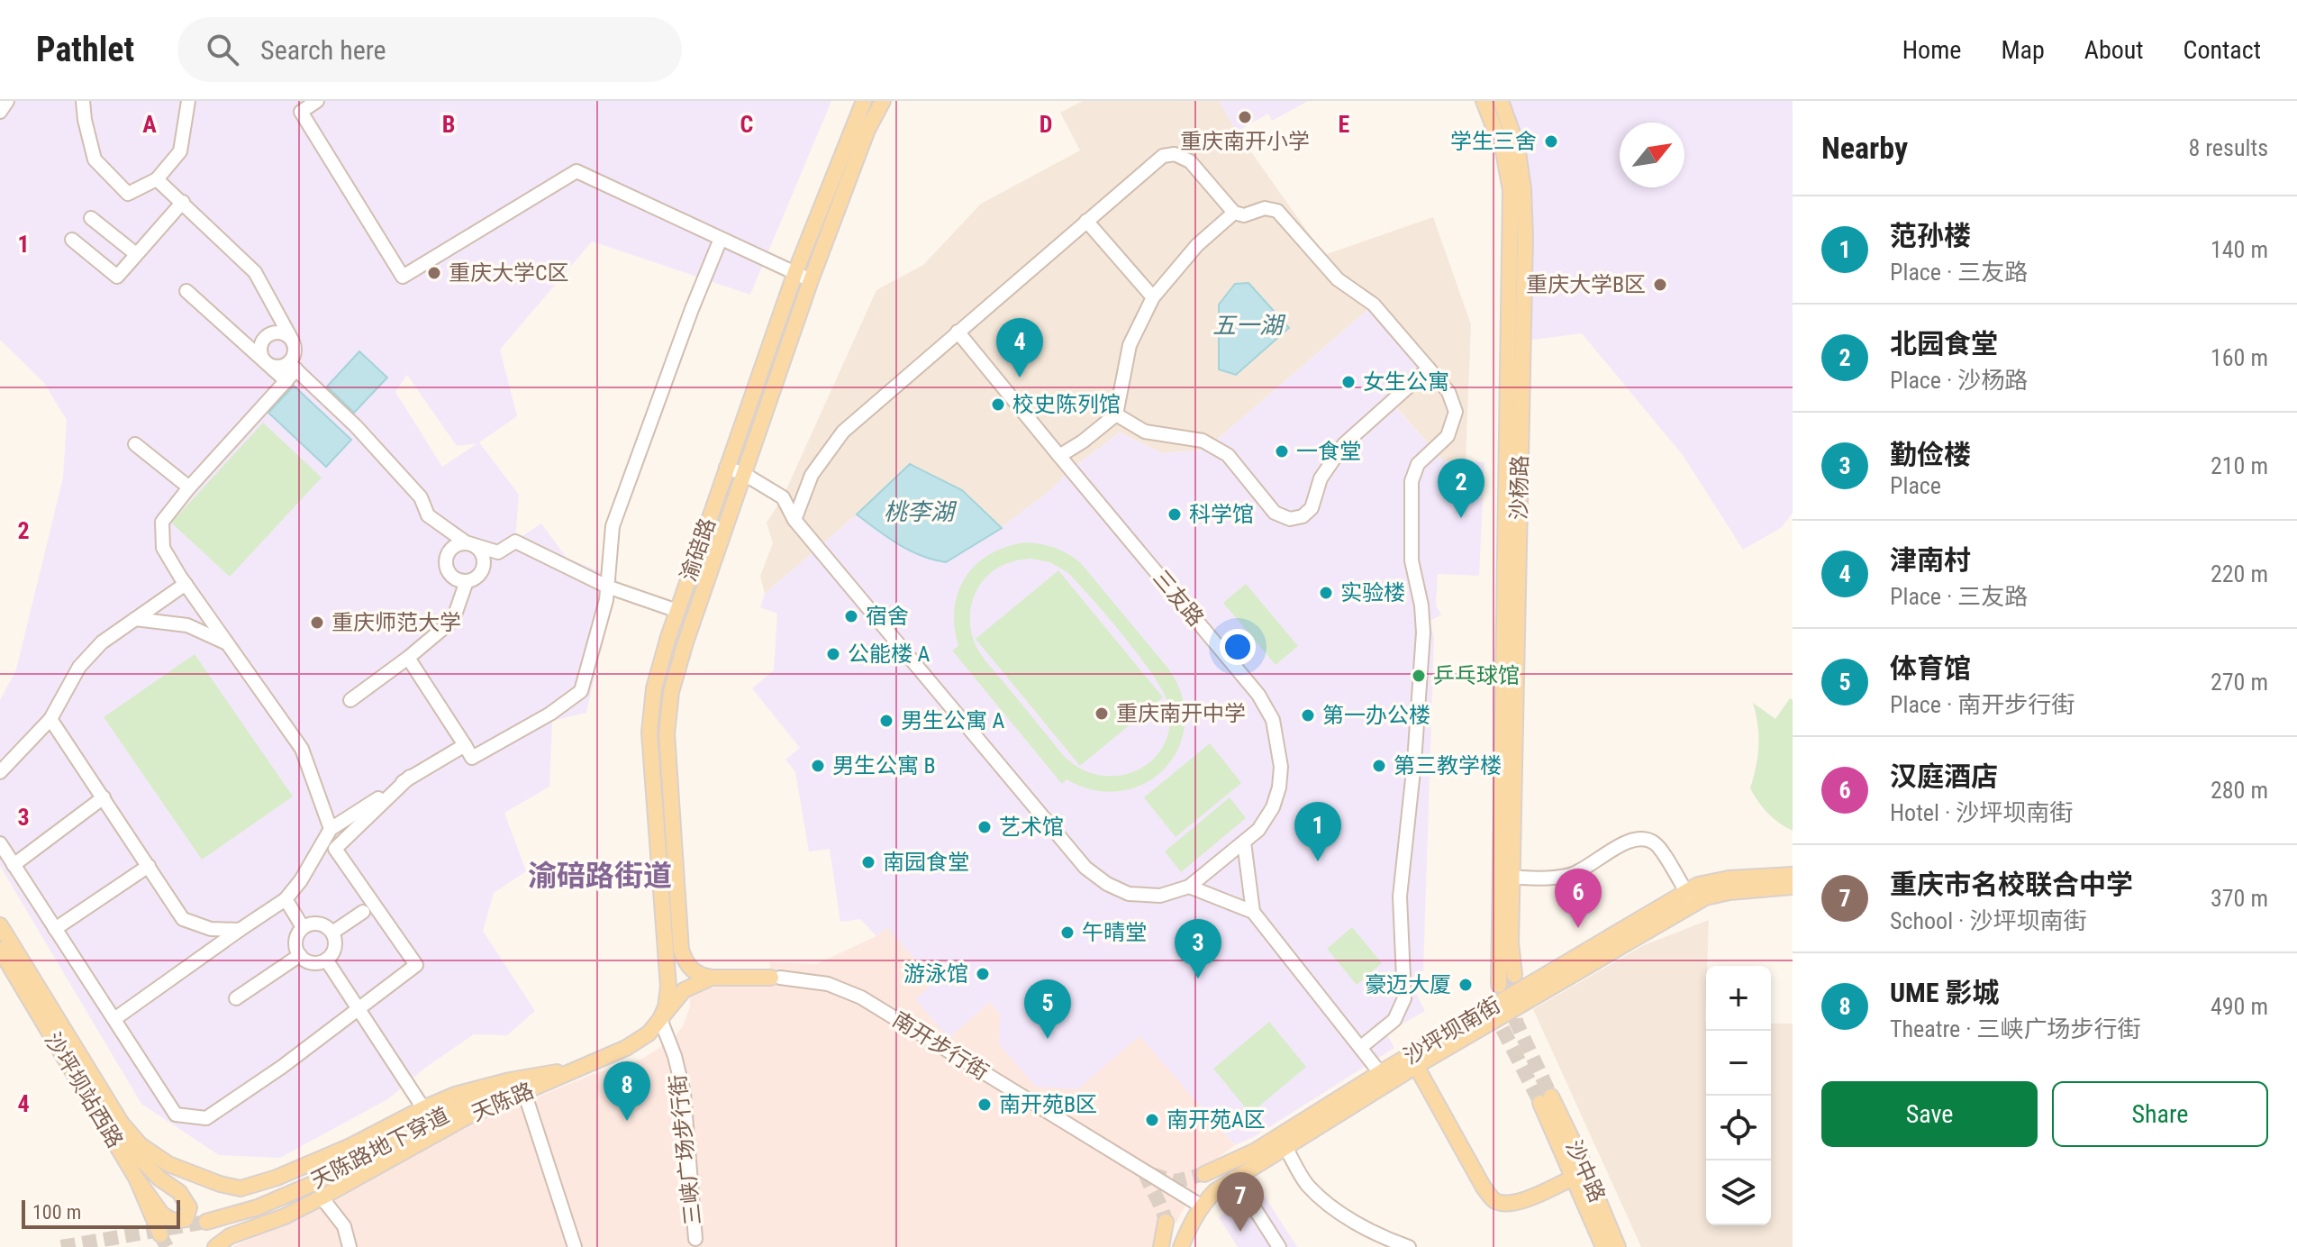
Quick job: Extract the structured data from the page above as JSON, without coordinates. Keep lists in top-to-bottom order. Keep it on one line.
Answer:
{"streets":{"main road":["沙杨路","渝碚路","沙坪坝南街","沙坪坝站西路","天陈路","天陈路地下穿道","沙中路"],"street":["三友路","南开步行街","三峡广场步行街"]},"crossings":[["渝碚路","天陈路"],["渝碚路","三峡广场步行街"],["沙坪坝南街","南开步行街"],["天陈路","天陈路地下穿道"],["天陈路","三峡广场步行街"]],"districts":["渝碚路街道"],"water":["五一湖","桃李湖"],"places":["重庆南开小学","学生三舍","重庆大学C区","重庆大学B区","女生公寓","校史陈列馆","一食堂","科学馆","实验楼","宿舍","重庆师范大学","公能楼 A","乒乓球馆","重庆南开中学","第一办公楼","男生公寓 A","男生公寓 B","第三教学楼","艺术馆","南园食堂","午晴堂","游泳馆","豪迈大厦","南开苑B区","南开苑A区"],"scale_bar":"100 m","north":"top right","page":{"header":"Pathlet","search":"Search here","nav":["Home","Map","About","Contact"],"heading":["Nearby","8 results"],"list":[{"mark":"1","name":"范孙楼","note":"Place · 三友路","value":"140 m"},{"mark":"2","name":"北园食堂","note":"Place · 沙杨路","value":"160 m"},{"mark":"3","name":"勤俭楼","note":"Place","value":"210 m"},{"mark":"4","name":"津南村","note":"Place · 三友路","value":"220 m"},{"mark":"5","name":"体育馆","note":"Place · 南开步行街","value":"270 m"},{"mark":"6","name":"汉庭酒店","note":"Hotel · 沙坪坝南街","value":"280 m"},{"mark":"7","name":"重庆市名校联合中学","note":"School · 沙坪坝南街","value":"370 m"},{"mark":"8","name":"UME 影城","note":"Theatre · 三峡广场步行街","value":"490 m"}],"pins":["4","2","1","6","3","5","8","7"],"map_buttons":["+","−"],"buttons":["Save","Share"],"scale":"100 m"},"grid":{"columns":["A","B","C","D","E"],"rows":["1","2","3","4"]}}
